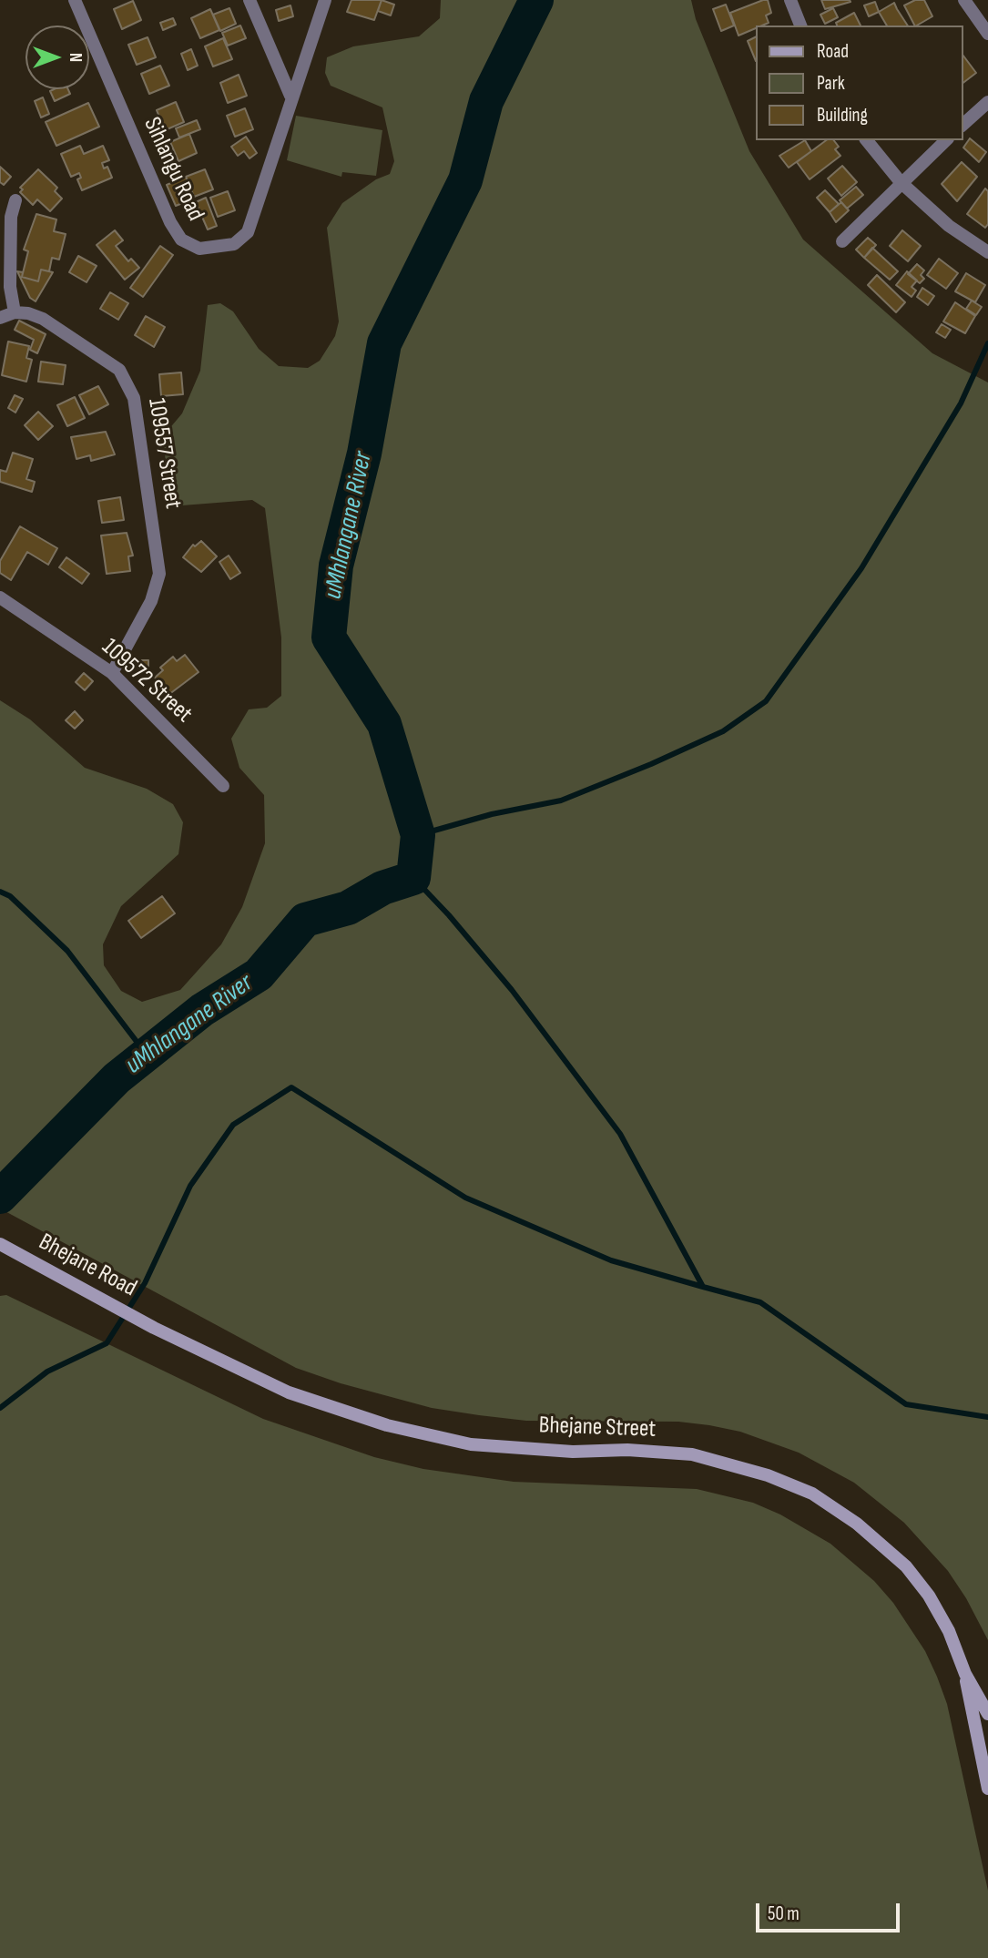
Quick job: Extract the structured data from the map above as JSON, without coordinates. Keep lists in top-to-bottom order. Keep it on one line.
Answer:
{"streets":{"street":["Sihlangu Road","109557 Street","109572 Street","Bhejane Road","Bhejane Street"]},"crossings":[["109557 Street","109572 Street"],["Bhejane Road","Bhejane Street"]],"water":["uMhlangane River"],"legend":["Road","Park","Building"],"scale_bar":"50 m","north":"right"}
